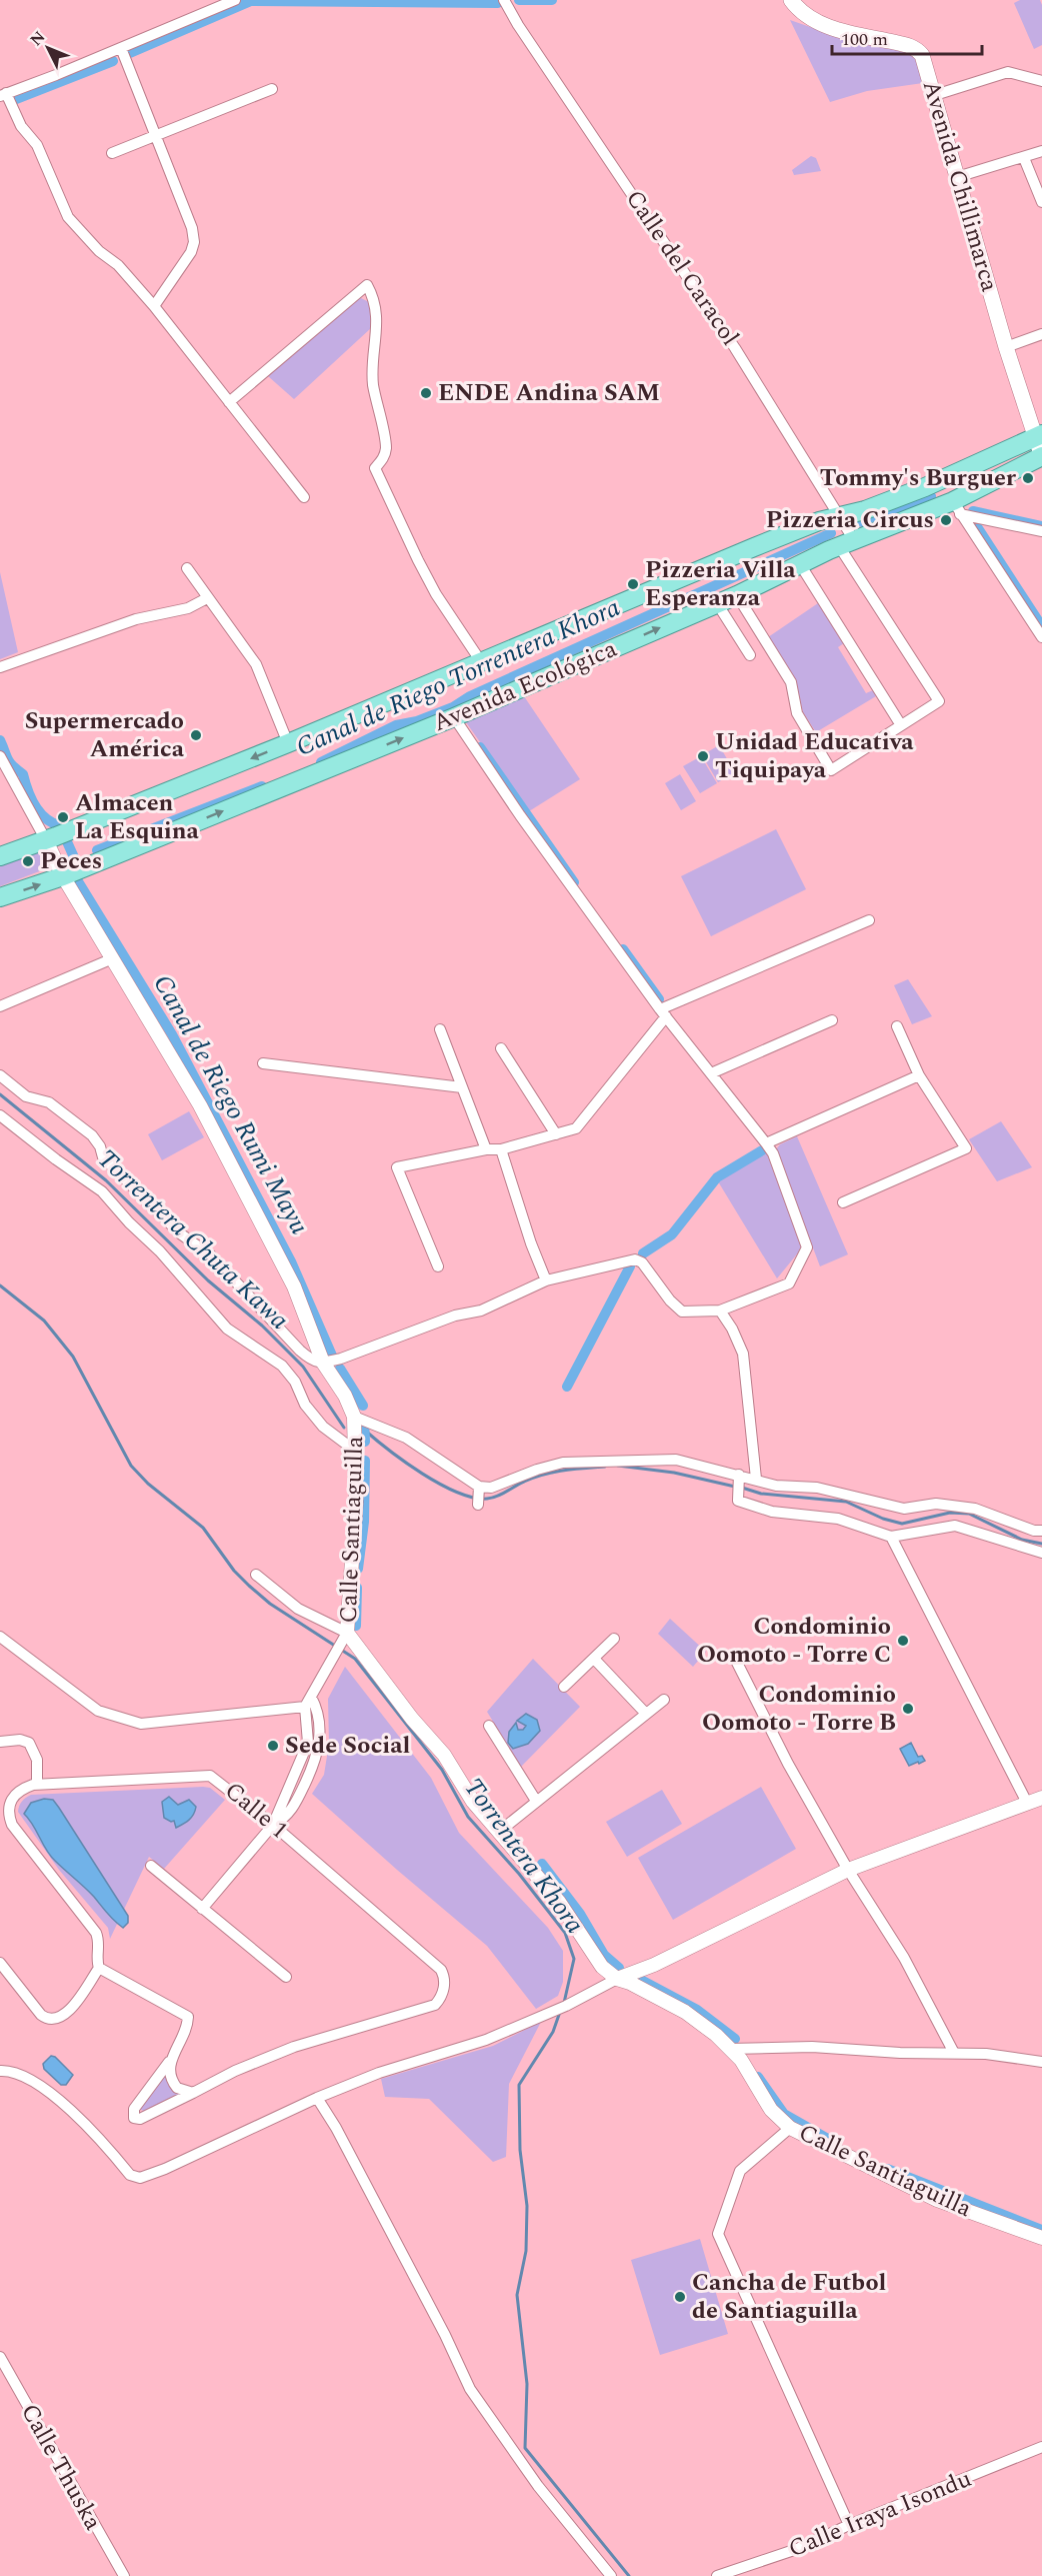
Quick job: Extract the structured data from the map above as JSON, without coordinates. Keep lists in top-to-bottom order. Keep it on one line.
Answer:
{"streets":{"main road":["Avenida Chillimarca","Avenida Ecológica"],"street":["Calle del Caracol","Calle Santiaguilla","Calle 1","Calle Thuska","Calle Iraya Isondu"]},"crossings":[["Avenida Chillimarca","Avenida Ecológica"],["Calle del Caracol","Avenida Ecológica"],["Avenida Ecológica","Calle Santiaguilla"]],"water":["Canal de Riego Torrentera Khora","Canal de Riego Rumi Mayu","Torrentera Chuta Kawa","Torrentera Khora"],"places":["ENDE Andina SAM","Tommy's Burguer","Pizzeria Circus","Pizzeria Villa Esperanza","Supermercado América","Unidad Educativa Tiquipaya","Almacen La Esquina","Peces","Condominio Oomoto - Torre C","Condominio Oomoto - Torre B","Sede Social","Cancha de Futbol de Santiaguilla"],"scale_bar":"100 m","north":"top left"}
